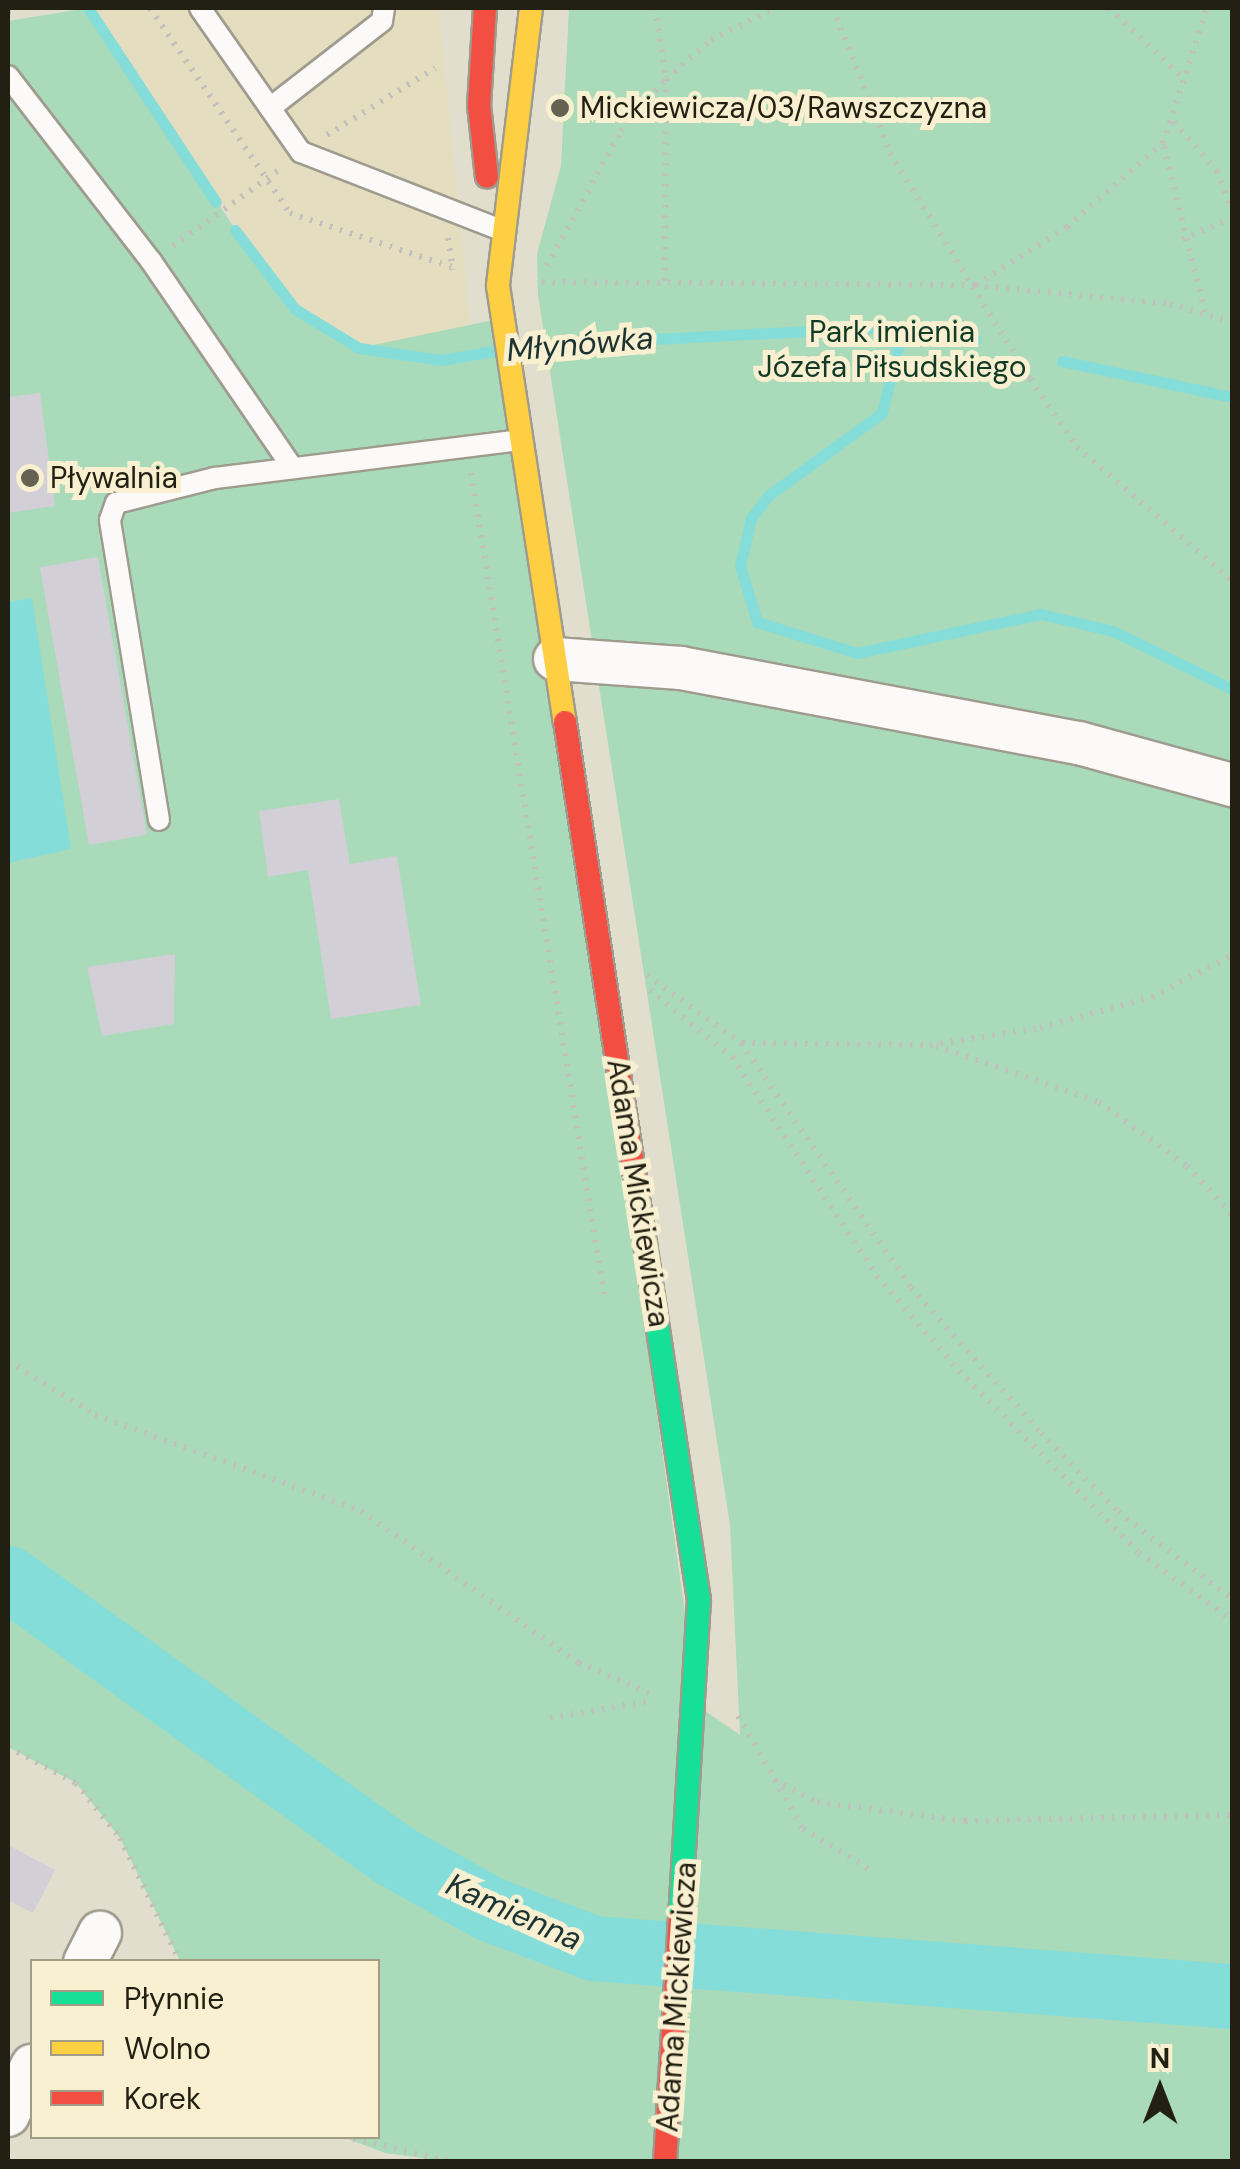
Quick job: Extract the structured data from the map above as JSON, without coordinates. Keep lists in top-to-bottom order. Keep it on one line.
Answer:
{"streets":{"street":["Adama Mickiewicza"]},"water":["Młynówka","Kamienna"],"parks":["Park imienia Józefa Piłsudskiego"],"places":["Mickiewicza/03/Rawszczyzna","Pływalnia"],"legend":["Płynnie","Wolno","Korek"],"north":"top"}
